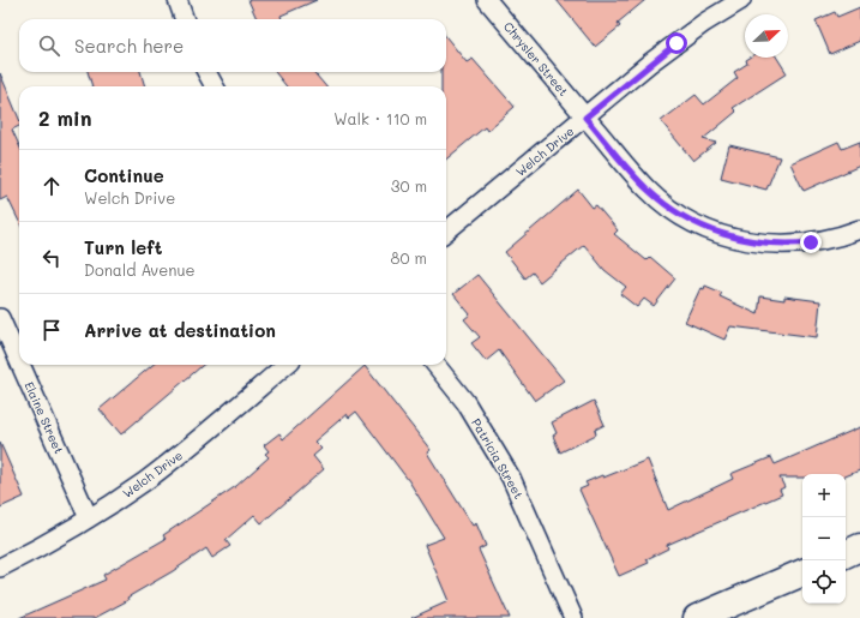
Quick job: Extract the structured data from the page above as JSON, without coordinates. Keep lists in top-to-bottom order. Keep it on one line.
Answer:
{"streets":{"street":["Chrysler Street","Welch Drive","Elaine Street","Patricia Street"]},"crossings":[["Chrysler Street","Welch Drive"],["Welch Drive","Elaine Street"]],"north":"top right","page":{"search":"Search here","heading":["2 min","Walk · 110 m"],"list":[["Continue","Welch Drive","30 m"],["Turn left","Donald Avenue","80 m"],"Arrive at destination"],"map_buttons":["+","−"]}}
